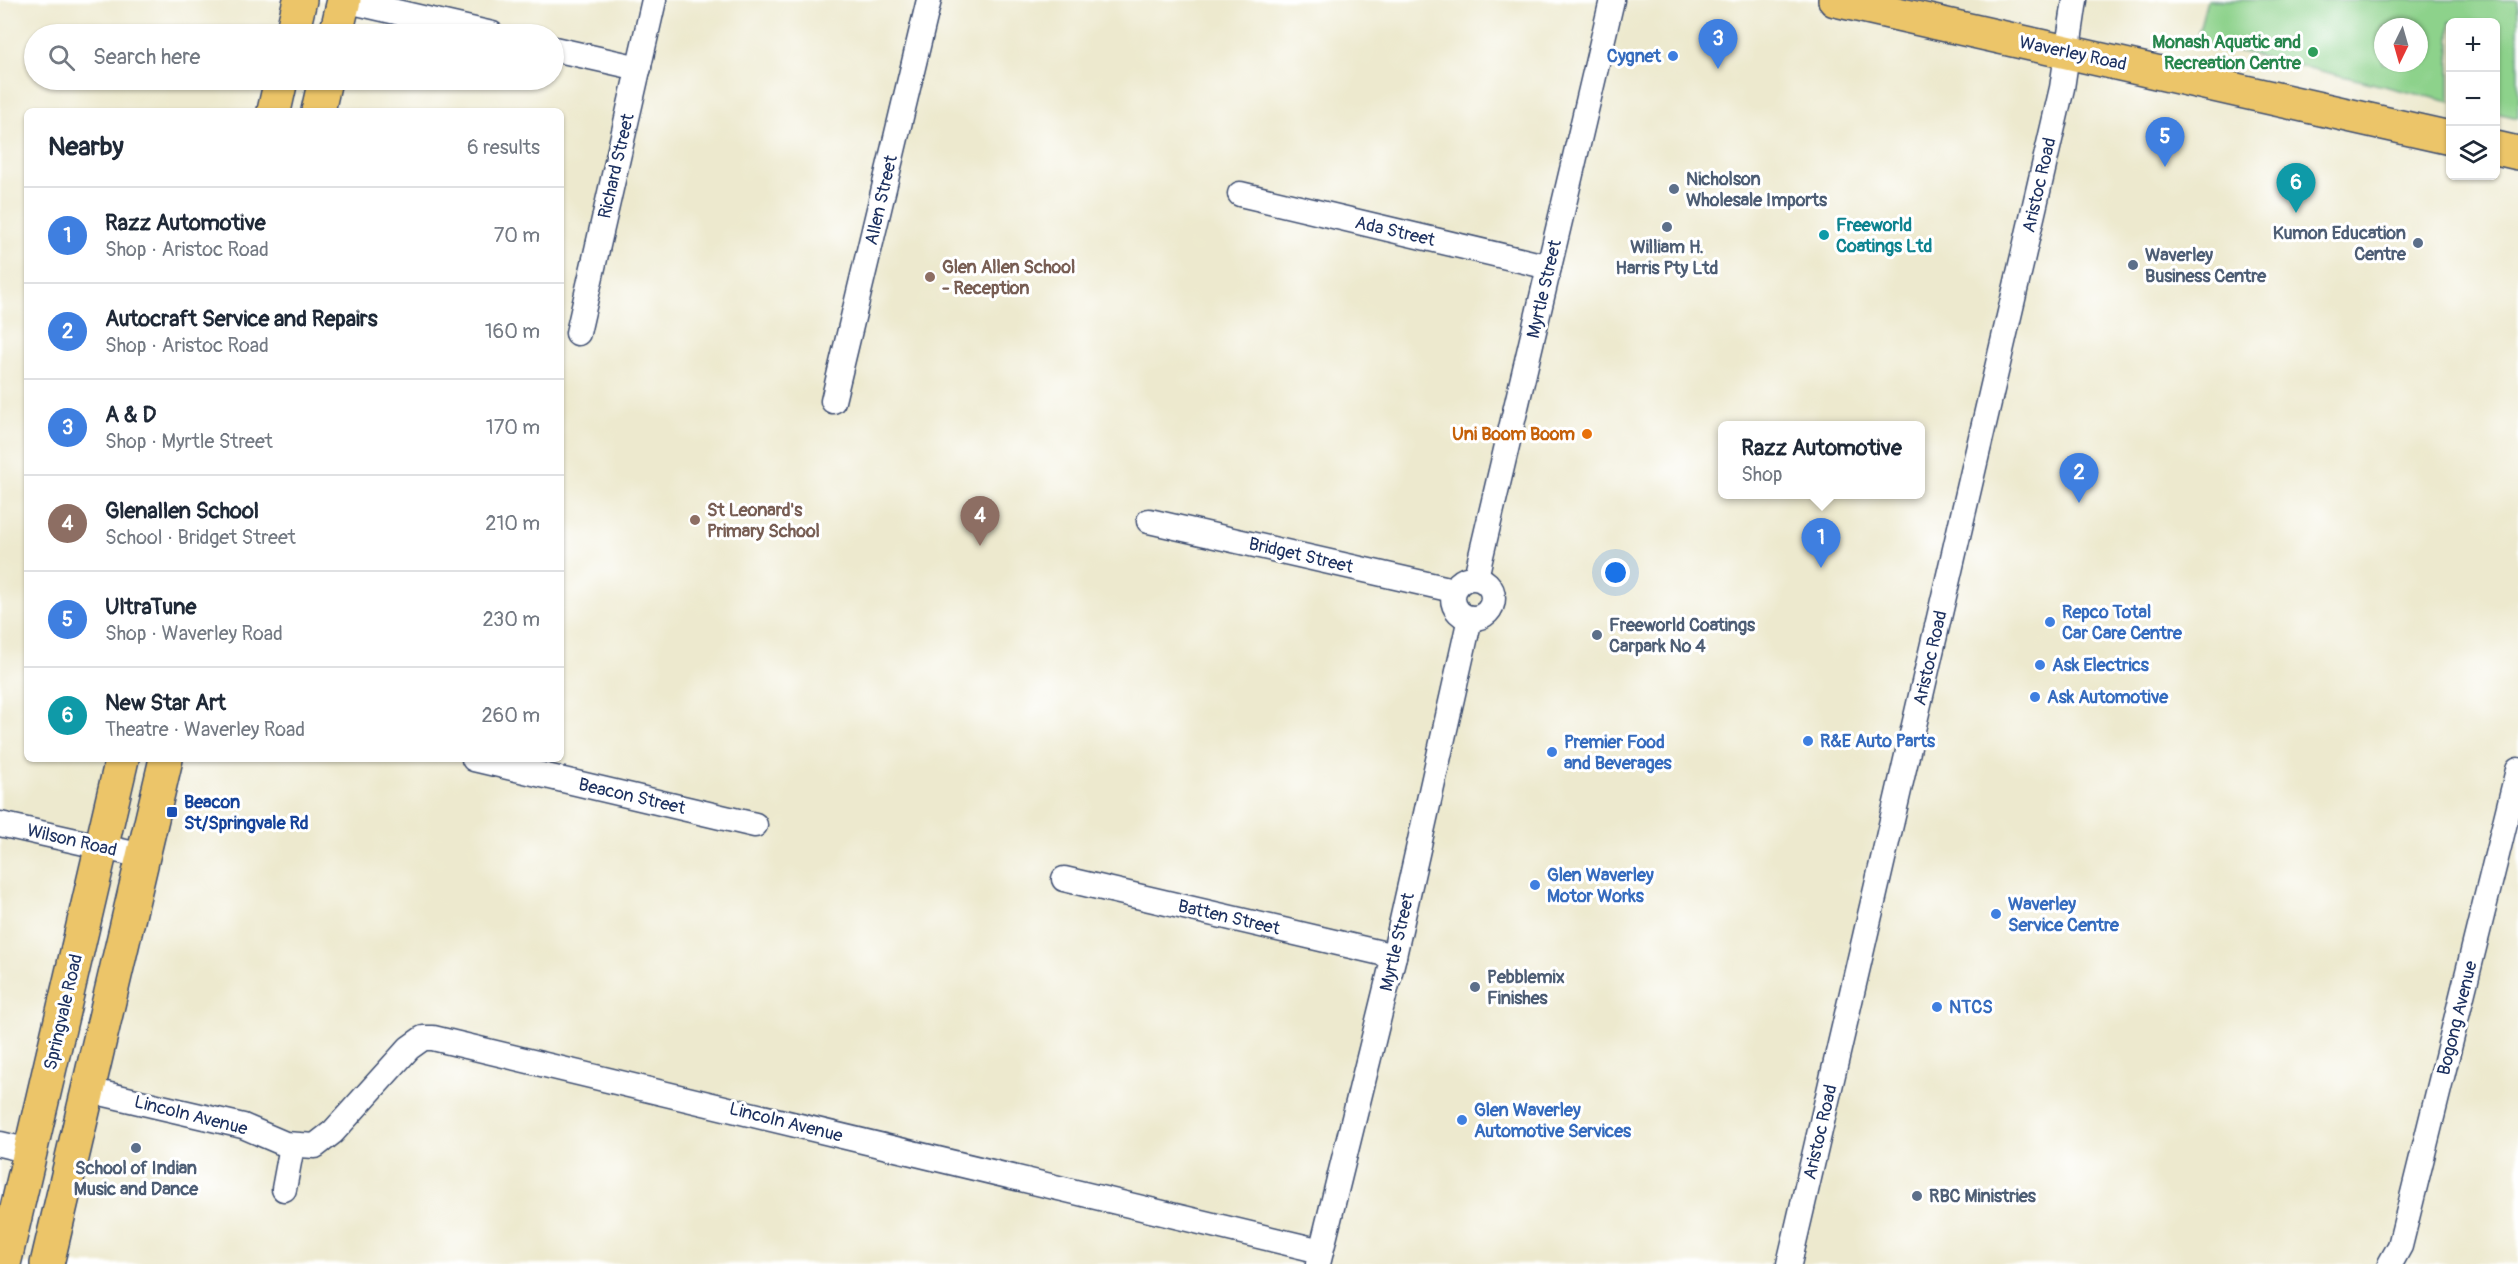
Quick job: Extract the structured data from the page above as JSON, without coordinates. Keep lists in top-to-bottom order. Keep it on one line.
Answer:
{"streets":{"main road":["Waverley Road","Springvale Road"],"street":["Richard Street","Aristoc Road","Allen Street","Ada Street","Myrtle Street","Bridget Street","Beacon Street","Wilson Road","Batten Street","Bogong Avenue","Lincoln Avenue"]},"crossings":[["Waverley Road","Aristoc Road"],["Ada Street","Myrtle Street"],["Myrtle Street","Bridget Street"],["Myrtle Street","Batten Street"],["Myrtle Street","Lincoln Avenue"],["Wilson Road","Springvale Road"]],"places":{"other":["Monash Aquatic and Recreation Centre","Cygnet","Nicholson Wholesale Imports","William H. Harris Pty Ltd","Freeworld Coatings Ltd","Kumon Education Centre","Waverley Business Centre","Glen Allen School - Reception","Uni Boom Boom","St Leonard's Primary School","Repco Total Car Care Centre","Freeworld Coatings Carpark No 4","Ask Electrics","Ask Automotive","R&E Auto Parts","Premier Food and Beverages","Glen Waverley Motor Works","Waverley Service Centre","Pebblemix Finishes","NTCS","Glen Waverley Automotive Services","School of Indian Music and Dance","RBC Ministries"],"transit":["Beacon St/Springvale Rd"]},"north":"bottom","page":{"map_buttons":["+","−"],"pins":["3","5","6","2","4","1"],"search":"Search here","heading":["Nearby","6 results"],"list":[{"mark":"1","name":"Razz Automotive","note":"Shop · Aristoc Road","value":"70 m"},{"mark":"2","name":"Autocraft Service and Repairs","note":"Shop · Aristoc Road","value":"160 m"},{"mark":"3","name":"A & D","note":"Shop · Myrtle Street","value":"170 m"},{"mark":"4","name":"Glenallen School","note":"School · Bridget Street","value":"210 m"},{"mark":"5","name":"UltraTune","note":"Shop · Waverley Road","value":"230 m"},{"mark":"6","name":"New Star Art","note":"Theatre · Waverley Road","value":"260 m"}],"popup":["Razz Automotive","Shop"]}}
